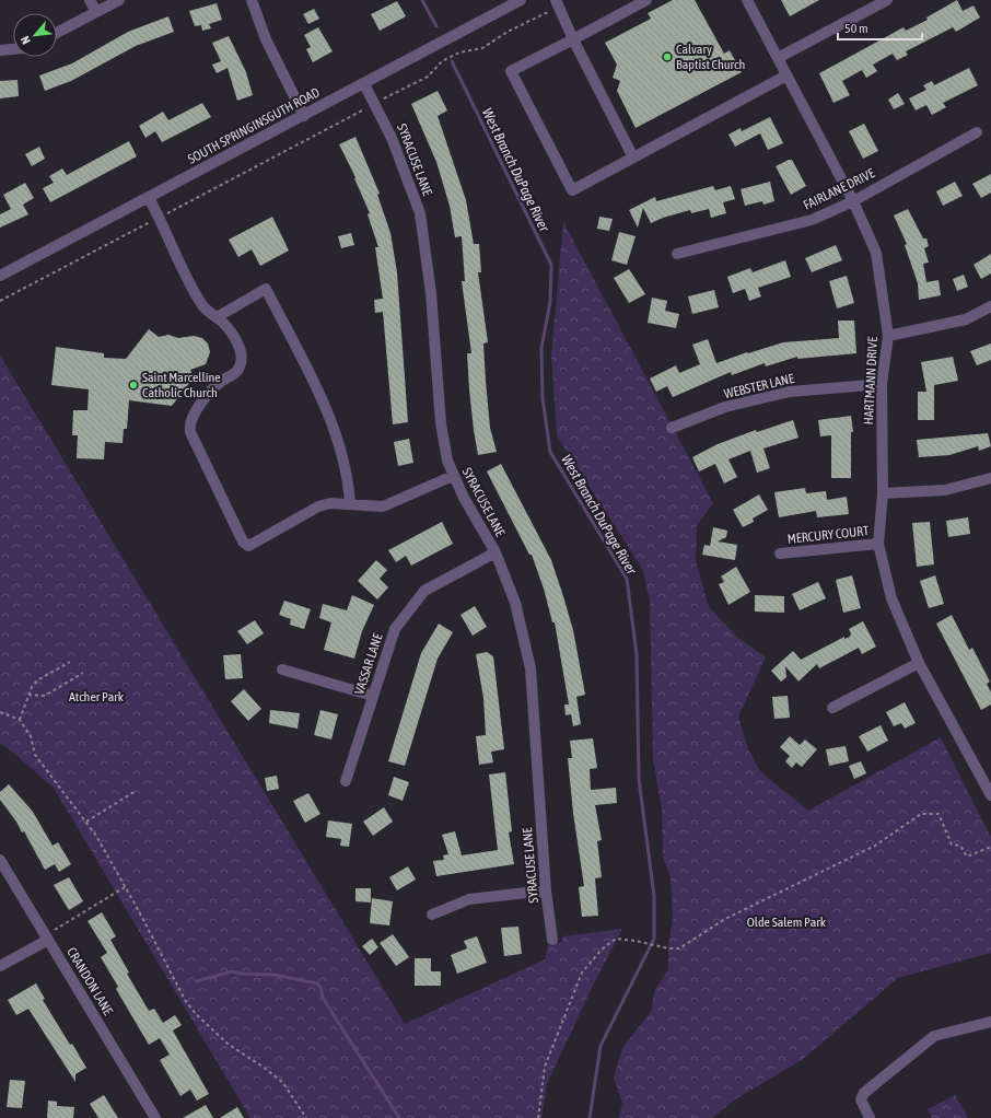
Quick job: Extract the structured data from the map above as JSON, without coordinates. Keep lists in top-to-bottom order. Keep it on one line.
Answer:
{"streets":{"street":["SOUTH SPRINGINSGUTH ROAD","SYRACUSE LANE","FAIRLANE DRIVE","HARTMANN DRIVE","WEBSTER LANE","MERCURY COURT","VASSAR LANE","CRANDON LANE"]},"crossings":[["SOUTH SPRINGINSGUTH ROAD","SYRACUSE LANE"],["SYRACUSE LANE","VASSAR LANE"],["FAIRLANE DRIVE","HARTMANN DRIVE"],["HARTMANN DRIVE","WEBSTER LANE"],["HARTMANN DRIVE","MERCURY COURT"]],"water":["West Branch DuPage River"],"parks":["Atcher Park","Olde Salem Park"],"places":["Calvary Baptist Church","Saint Marcelline Catholic Church"],"scale_bar":"50 m","north":"bottom left"}
